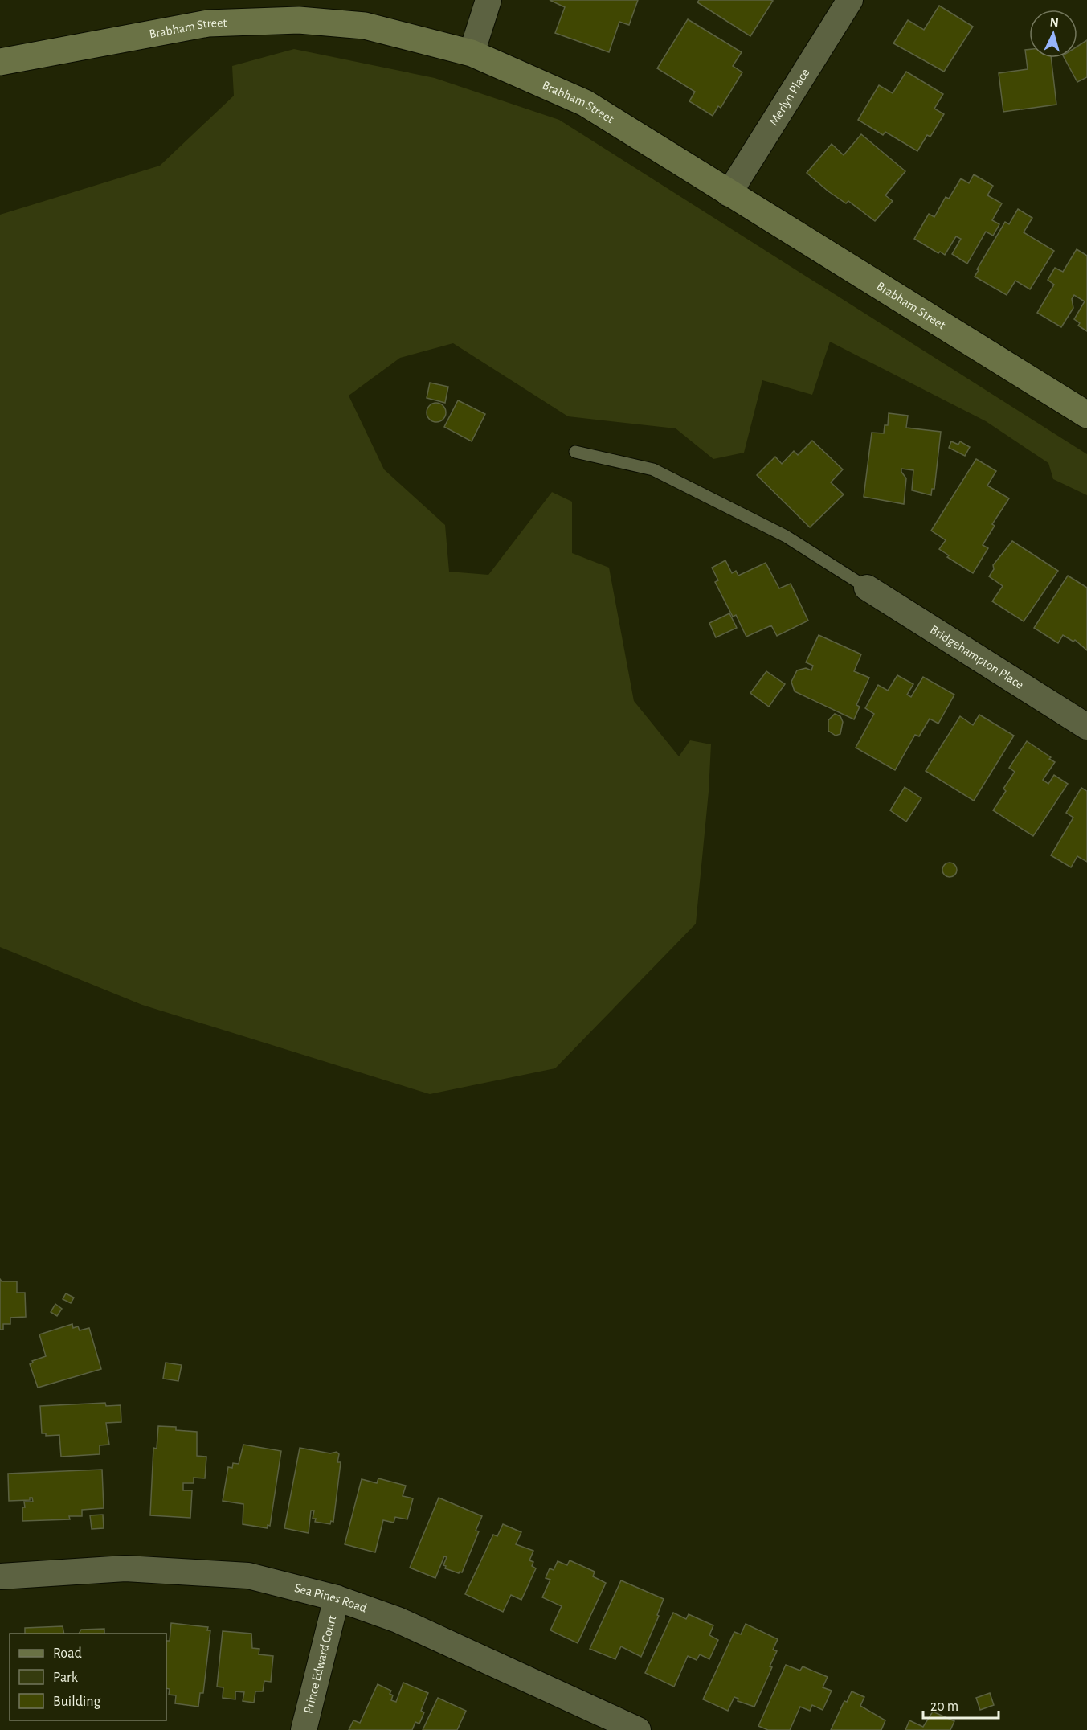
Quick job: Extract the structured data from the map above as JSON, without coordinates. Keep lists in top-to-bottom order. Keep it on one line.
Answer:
{"streets":{"street":["Brabham Street","Merlyn Place","Bridgehampton Place","Sea Pines Road","Prince Edward Court"]},"crossings":[["Brabham Street","Merlyn Place"],["Sea Pines Road","Prince Edward Court"]],"legend":["Road","Park","Building"],"scale_bar":"20 m","north":"top"}
